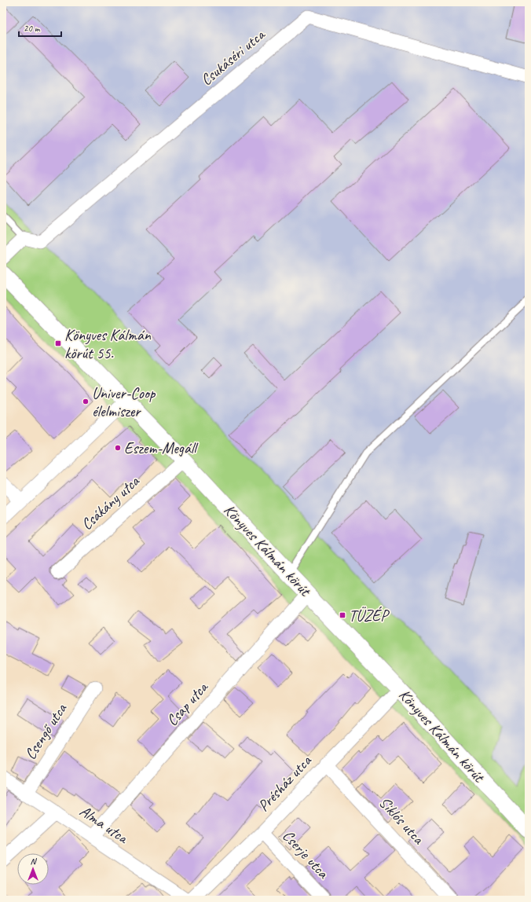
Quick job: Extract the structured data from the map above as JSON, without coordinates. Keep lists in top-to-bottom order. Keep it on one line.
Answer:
{"streets":{"street":["Csukáséri utca","Csákány utca","Könyves Kálmán körút","Csap utca","Csengő utca","Présház utca","Siklós utca","Alma utca","Cserje utca"]},"crossings":[["Csákány utca","Könyves Kálmán körút"],["Könyves Kálmán körút","Csap utca"],["Könyves Kálmán körút","Présház utca"],["Csap utca","Alma utca"],["Csengő utca","Alma utca"],["Présház utca","Siklós utca"],["Présház utca","Cserje utca"]],"places":{"transit":["Könyves Kálmán körút 55.","TÜZÉP"],"other":["Univer-Coop élelmiszer","Eszem-Megáll"]},"scale_bar":"20 m","north":"top"}
